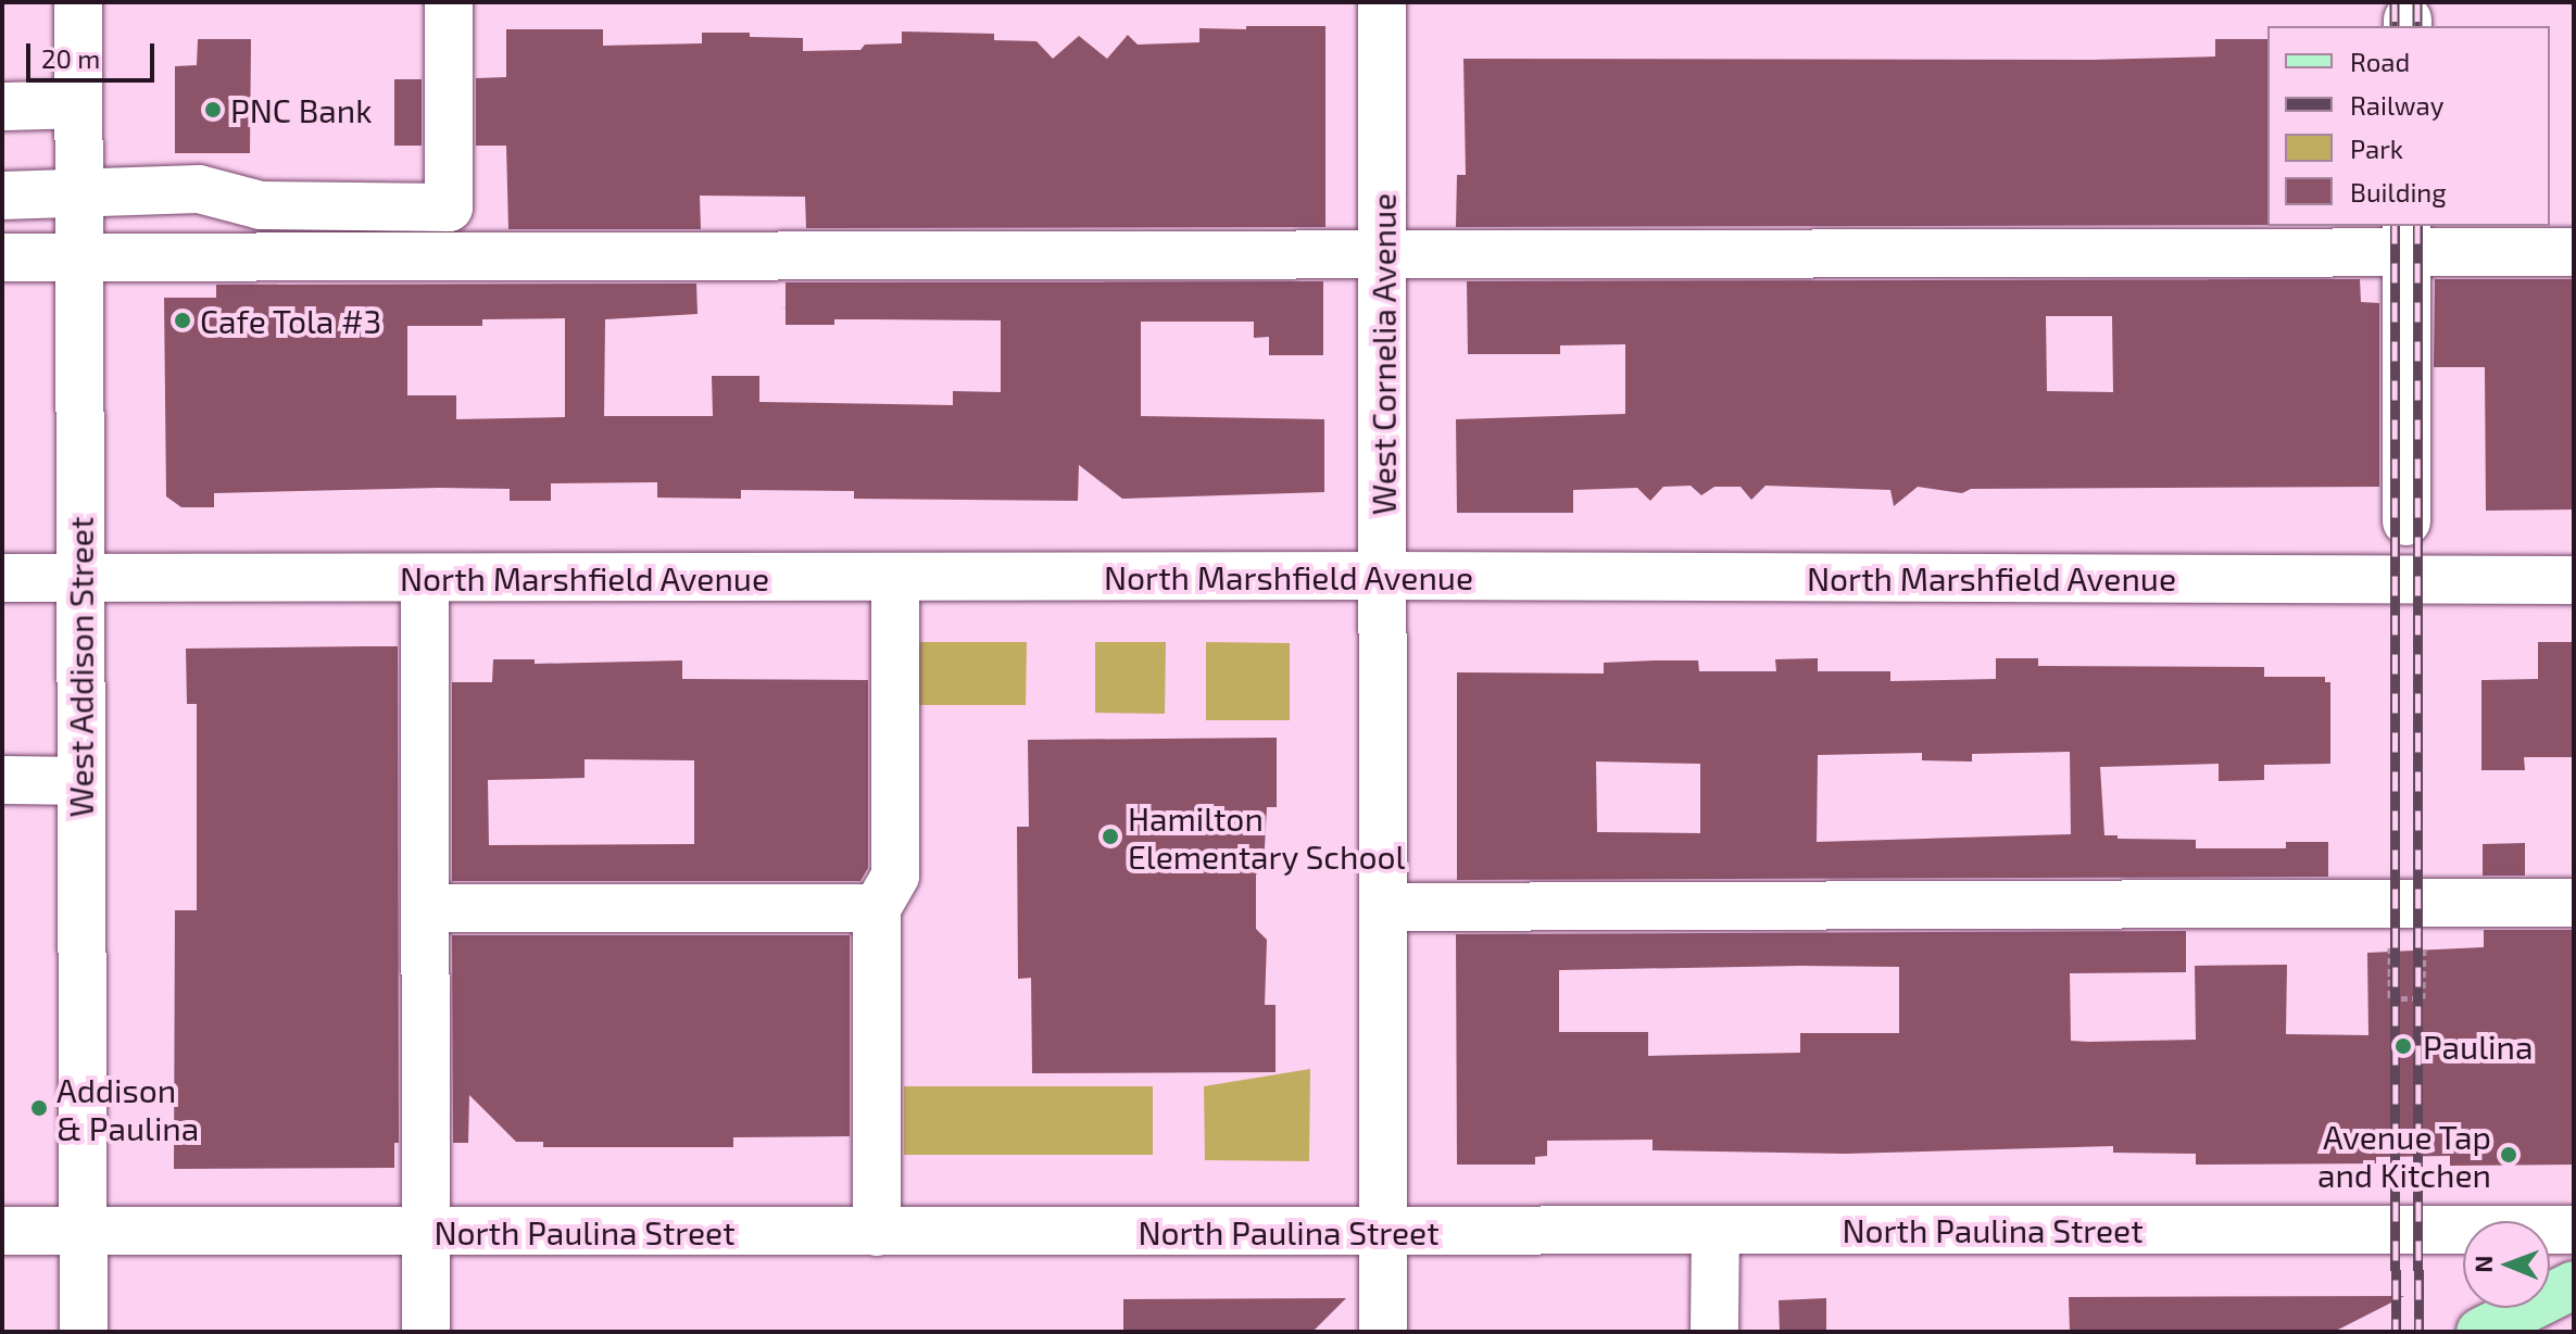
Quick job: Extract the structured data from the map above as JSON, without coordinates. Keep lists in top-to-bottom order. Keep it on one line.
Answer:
{"streets":{"street":["West Cornelia Avenue","North Marshfield Avenue","West Addison Street","North Paulina Street"]},"crossings":[["West Cornelia Avenue","North Marshfield Avenue"],["West Cornelia Avenue","North Paulina Street"],["North Marshfield Avenue","West Addison Street"],["West Addison Street","North Paulina Street"]],"places":["PNC Bank","Cafe Tola #3","Hamilton Elementary School","Paulina","Addison & Paulina","Avenue Tap and Kitchen"],"legend":["Road","Railway","Park","Building"],"scale_bar":"20 m","north":"left"}
